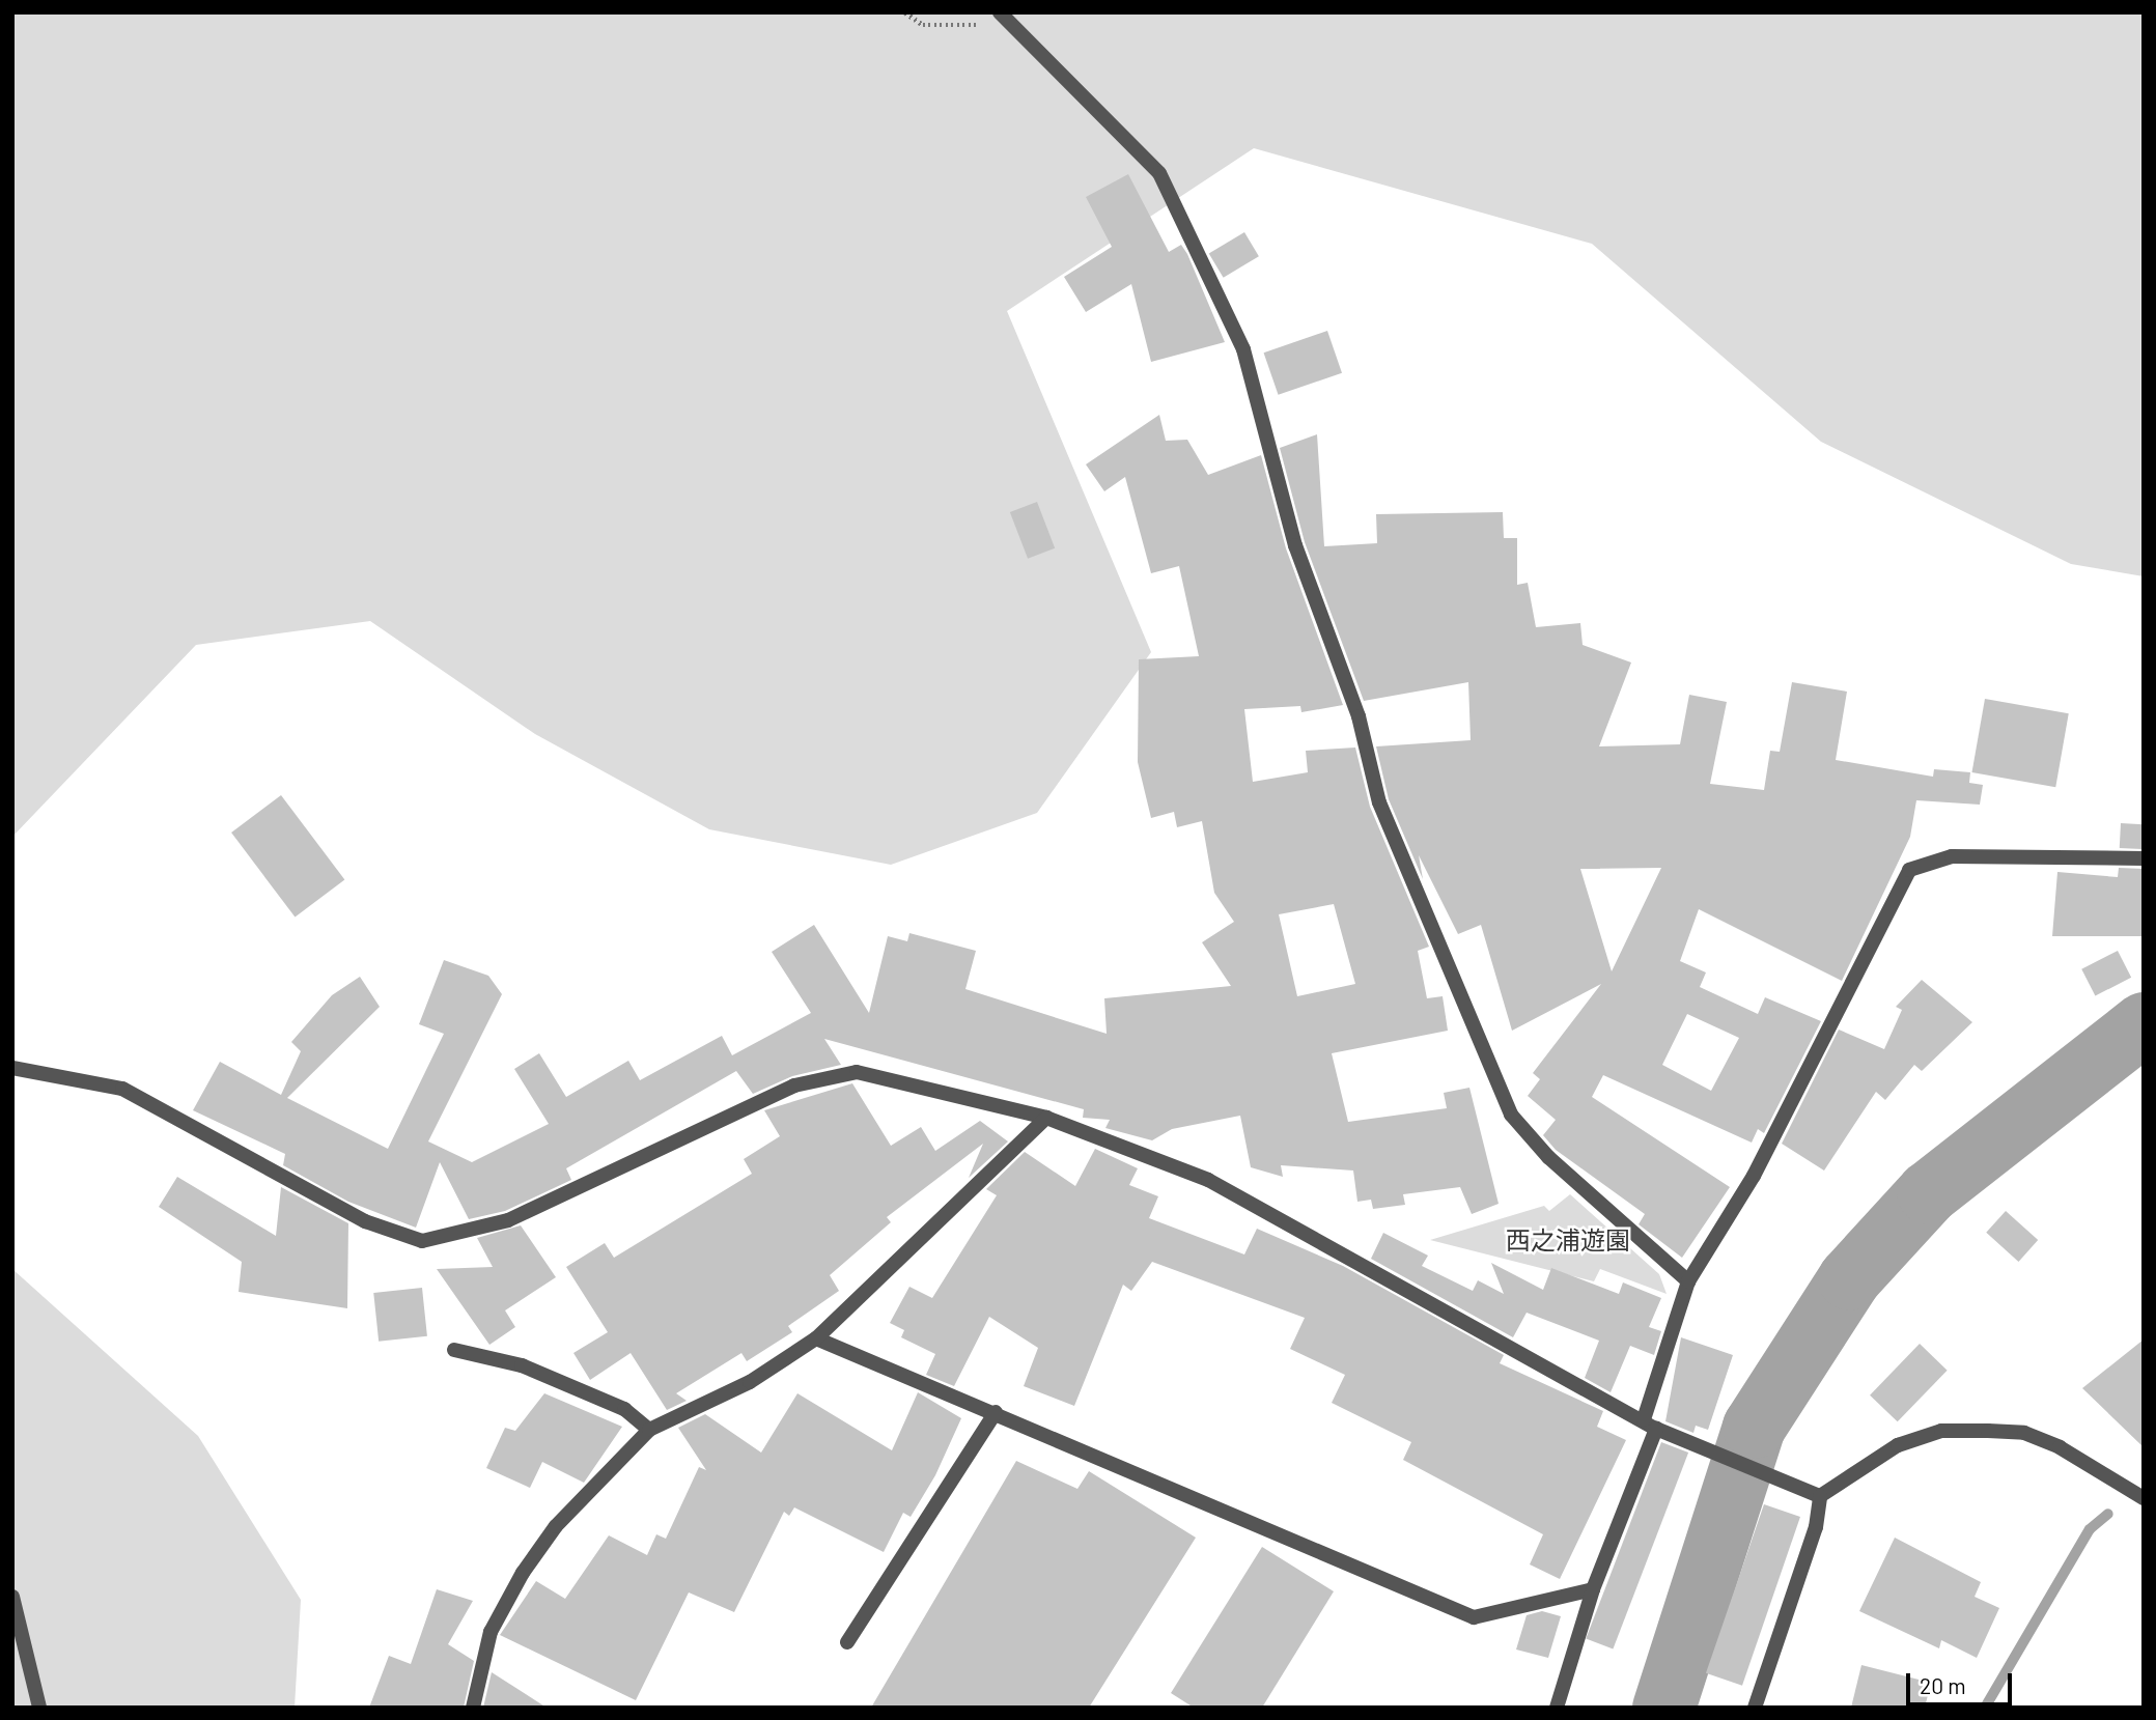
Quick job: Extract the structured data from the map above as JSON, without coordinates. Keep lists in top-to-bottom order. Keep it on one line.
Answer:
{"parks":["西之浦遊園"],"scale_bar":"20 m"}
